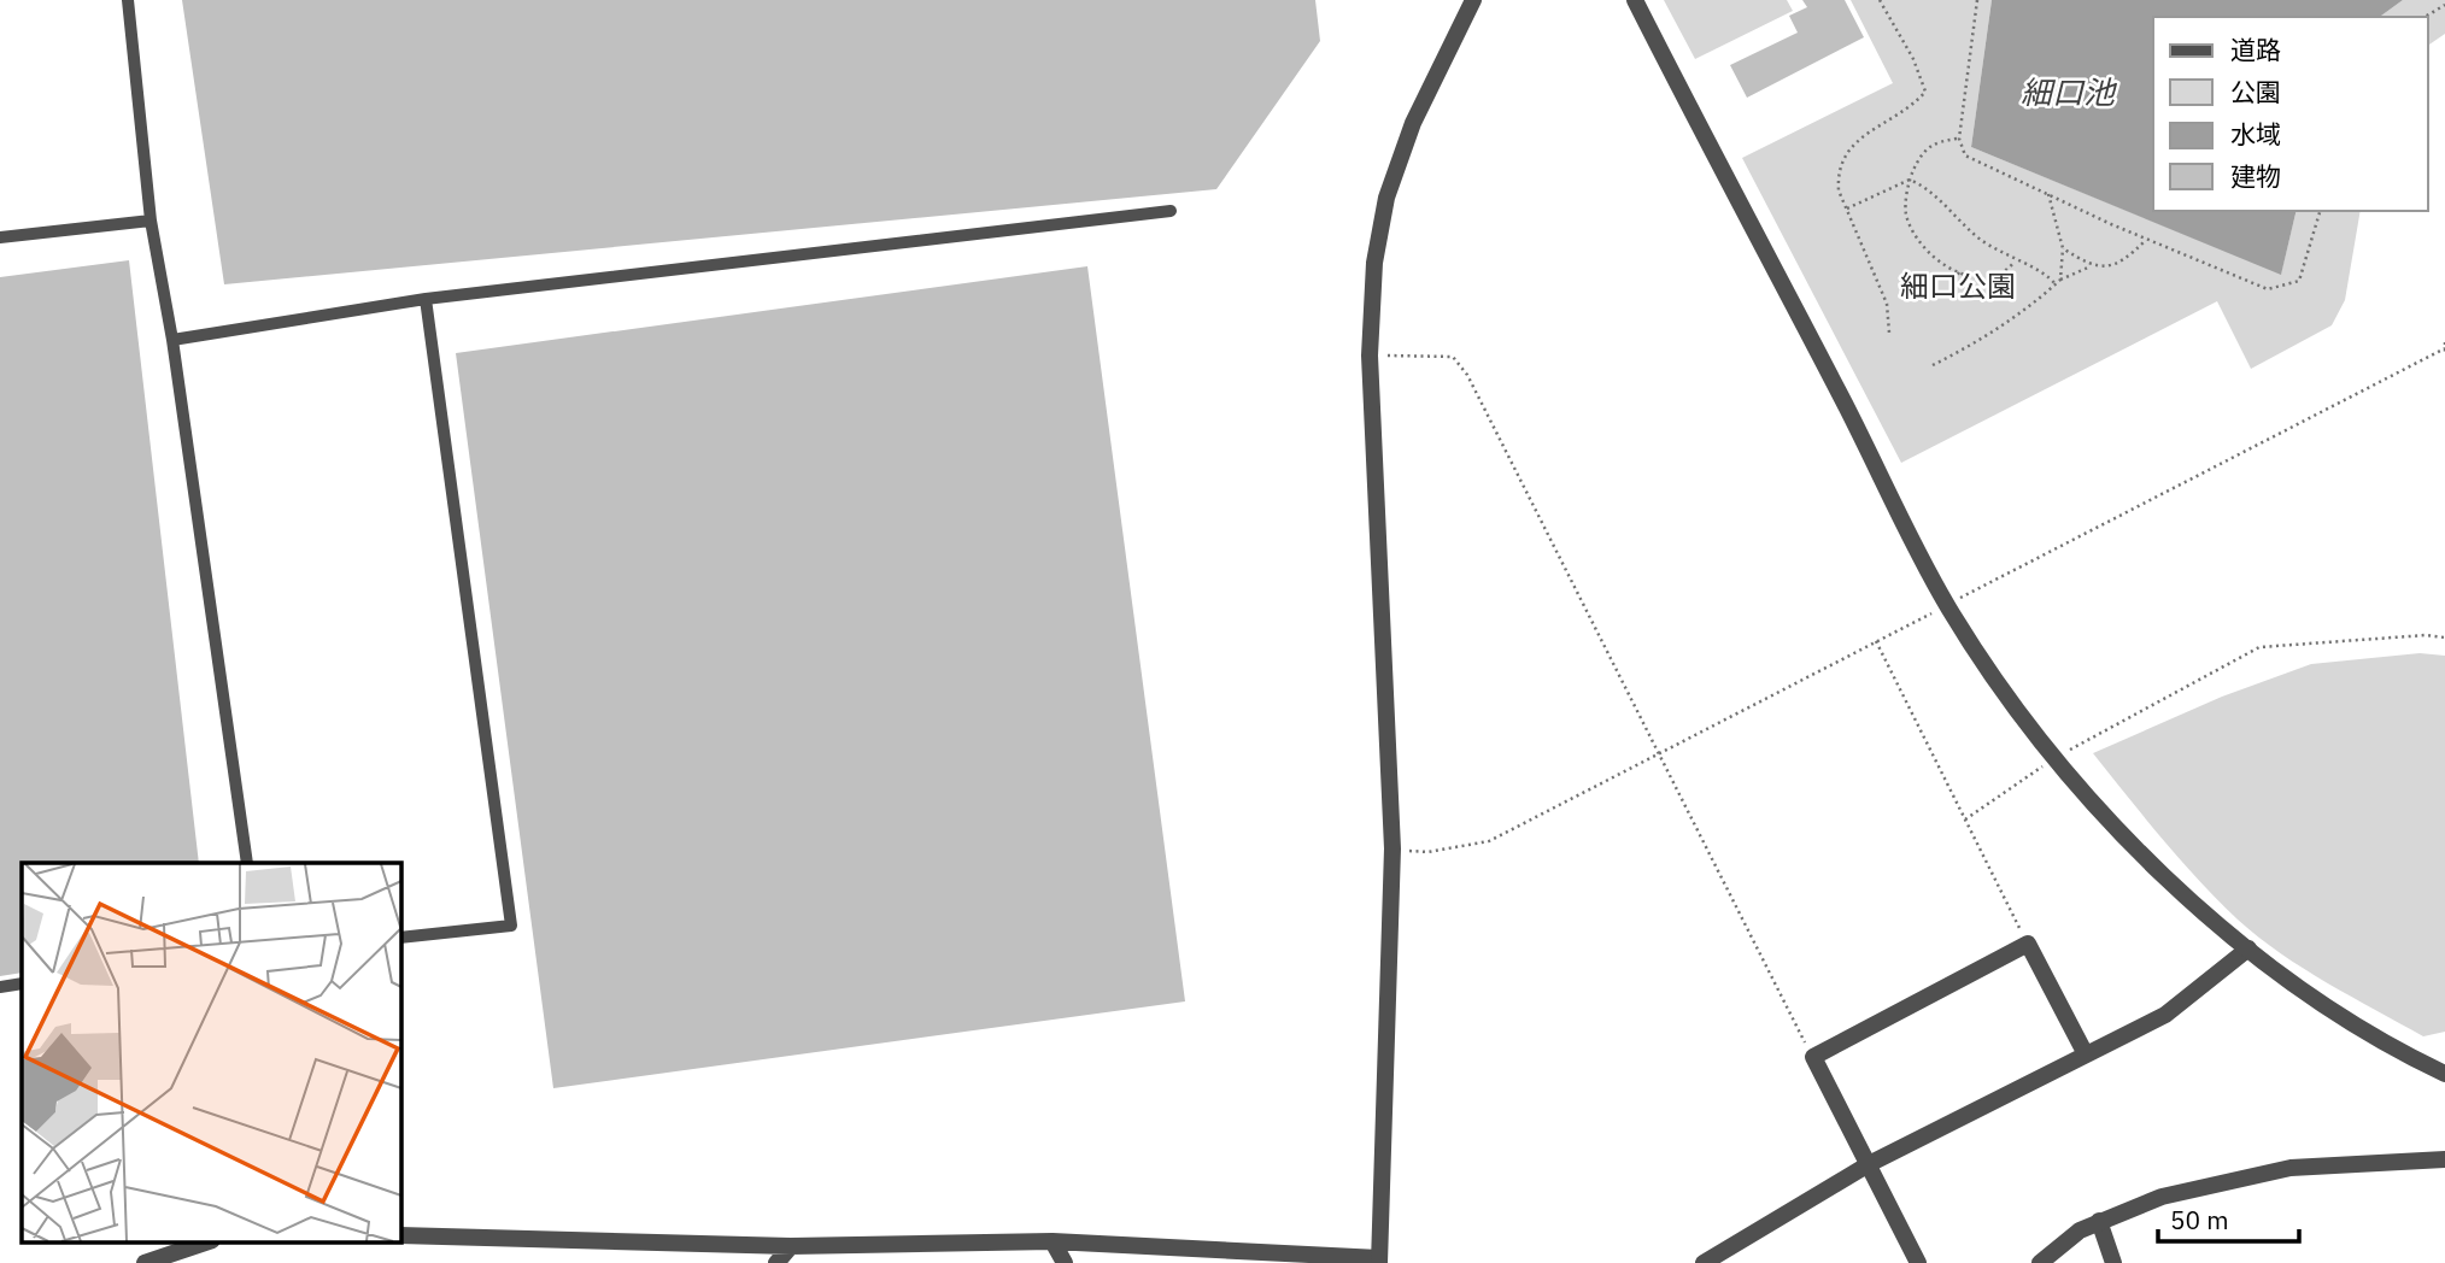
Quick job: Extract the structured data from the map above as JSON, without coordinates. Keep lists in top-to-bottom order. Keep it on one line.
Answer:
{"water":["細口池"],"parks":["細口公園"],"legend":["道路","公園","水域","建物"],"scale_bar":"50 m"}
